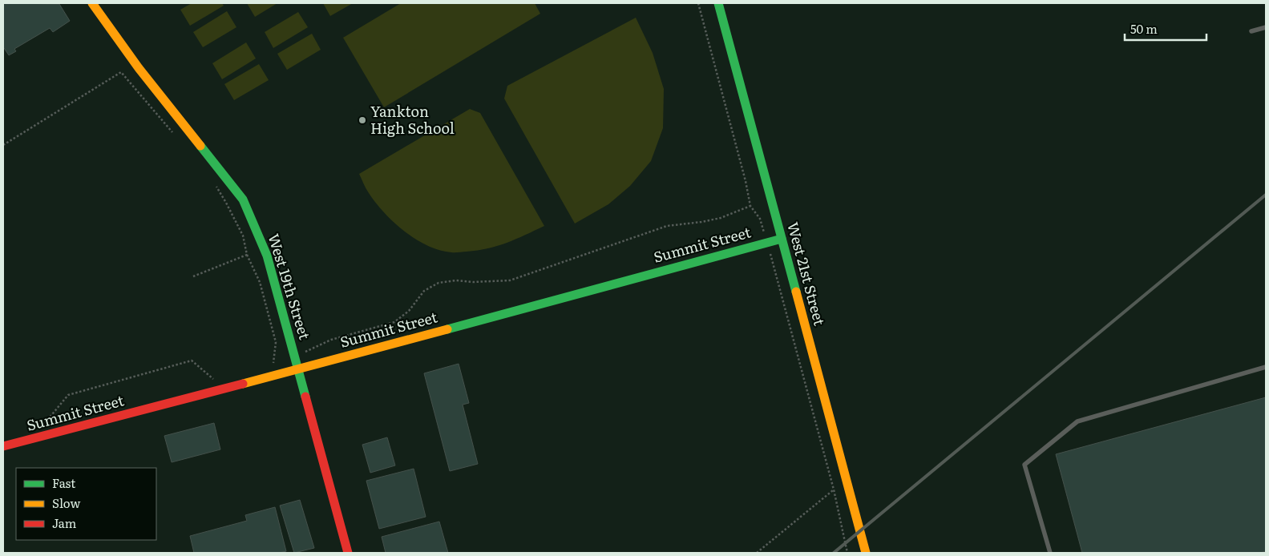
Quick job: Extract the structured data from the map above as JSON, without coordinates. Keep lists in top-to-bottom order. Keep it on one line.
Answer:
{"streets":{"street":["Summit Street","West 21st Street","West 19th Street"]},"crossings":[["Summit Street","West 21st Street"],["Summit Street","West 19th Street"]],"places":["Yankton High School"],"legend":["Fast","Slow","Jam"],"scale_bar":"50 m"}
